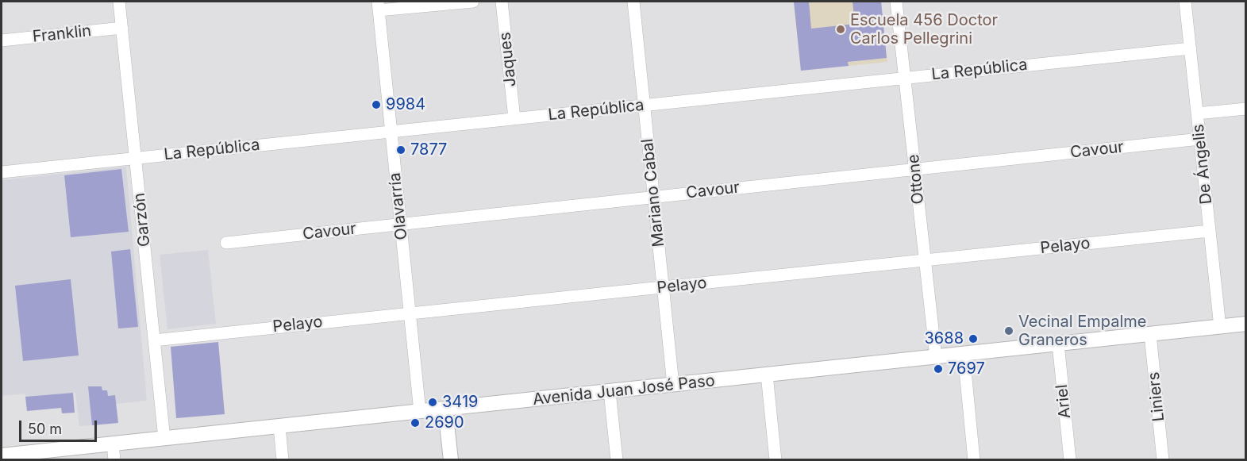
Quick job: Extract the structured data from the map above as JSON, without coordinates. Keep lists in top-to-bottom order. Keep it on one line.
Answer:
{"streets":{"main road":["Avenida Juan José Paso"],"street":["Franklin","Jaques","La República","Cavour","De Ángelis","Ottone","Mariano Cabal","Olavarría","Garzón","Pelayo","Liniers","Ariel"]},"crossings":[["Franklin","Garzón"],["Jaques","La República"],["La República","De Ángelis"],["La República","Ottone"],["La República","Mariano Cabal"],["La República","Olavarría"],["La República","Garzón"],["Cavour","De Ángelis"],["Cavour","Ottone"],["Cavour","Mariano Cabal"],["Cavour","Olavarría"],["De Ángelis","Pelayo"],["De Ángelis","Avenida Juan José Paso"],["Ottone","Pelayo"],["Ottone","Avenida Juan José Paso"],["Mariano Cabal","Pelayo"],["Mariano Cabal","Avenida Juan José Paso"],["Olavarría","Pelayo"],["Olavarría","Avenida Juan José Paso"],["Garzón","Pelayo"],["Garzón","Avenida Juan José Paso"],["Avenida Juan José Paso","Liniers"],["Avenida Juan José Paso","Ariel"]],"places":["Escuela 456 Doctor Carlos Pellegrini","9984","7877","Vecinal Empalme Graneros","3688","7697","3419","2690"],"scale_bar":"50 m"}
